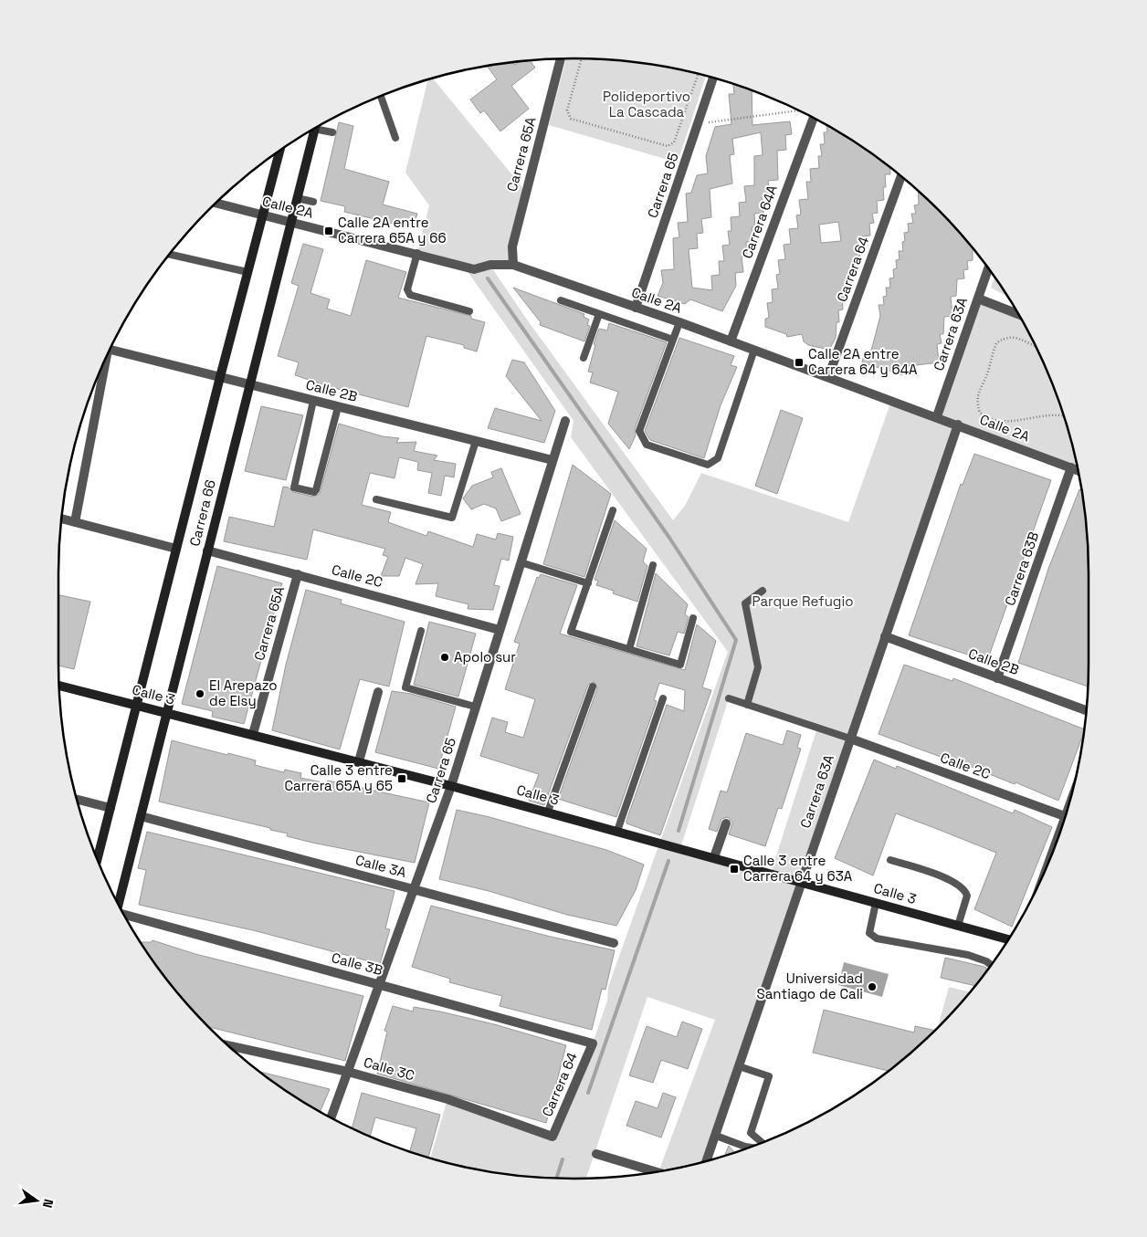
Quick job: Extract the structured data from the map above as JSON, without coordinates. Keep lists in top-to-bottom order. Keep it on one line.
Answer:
{"streets":{"main road":["Carrera 66","Calle 3"],"street":["Carrera 65A","Carrera 65","Calle 2A","Carrera 64A","Carrera 64","Carrera 63A","Calle 2B","Carrera 63B","Calle 2C","Calle 3A","Calle 3B","Calle 3C"]},"crossings":[["Carrera 65A","Calle 2A"],["Carrera 65A","Calle 2C"],["Carrera 65A","Calle 3"],["Carrera 65","Calle 2A"],["Carrera 65","Calle 2B"],["Carrera 65","Calle 2C"],["Carrera 65","Calle 3"],["Carrera 65","Calle 3A"],["Carrera 65","Calle 3B"],["Carrera 65","Calle 3C"],["Calle 2A","Carrera 64A"],["Calle 2A","Carrera 64"],["Calle 2A","Carrera 63A"],["Calle 2A","Carrera 66"],["Calle 2A","Carrera 63B"],["Carrera 64","Calle 3B"],["Carrera 64","Calle 3C"],["Carrera 63A","Calle 2B"],["Carrera 63A","Calle 2C"],["Carrera 63A","Calle 3"],["Calle 2B","Carrera 66"],["Calle 2B","Carrera 63B"],["Carrera 66","Calle 2C"],["Carrera 66","Calle 3"],["Carrera 66","Calle 3A"]],"parks":["Polideportivo La Cascada","Parque Refugio"],"places":{"transit":["Calle 2A entre Carrera 65A y 66","Calle 2A entre Carrera 64 y 64A","Calle 3 entre Carrera 65A y 65","Calle 3 entre Carrera 64 y 63A"],"other":["Apolo sur","El Arepazo de Elsy","Universidad Santiago de Cali"]},"north":"right"}
